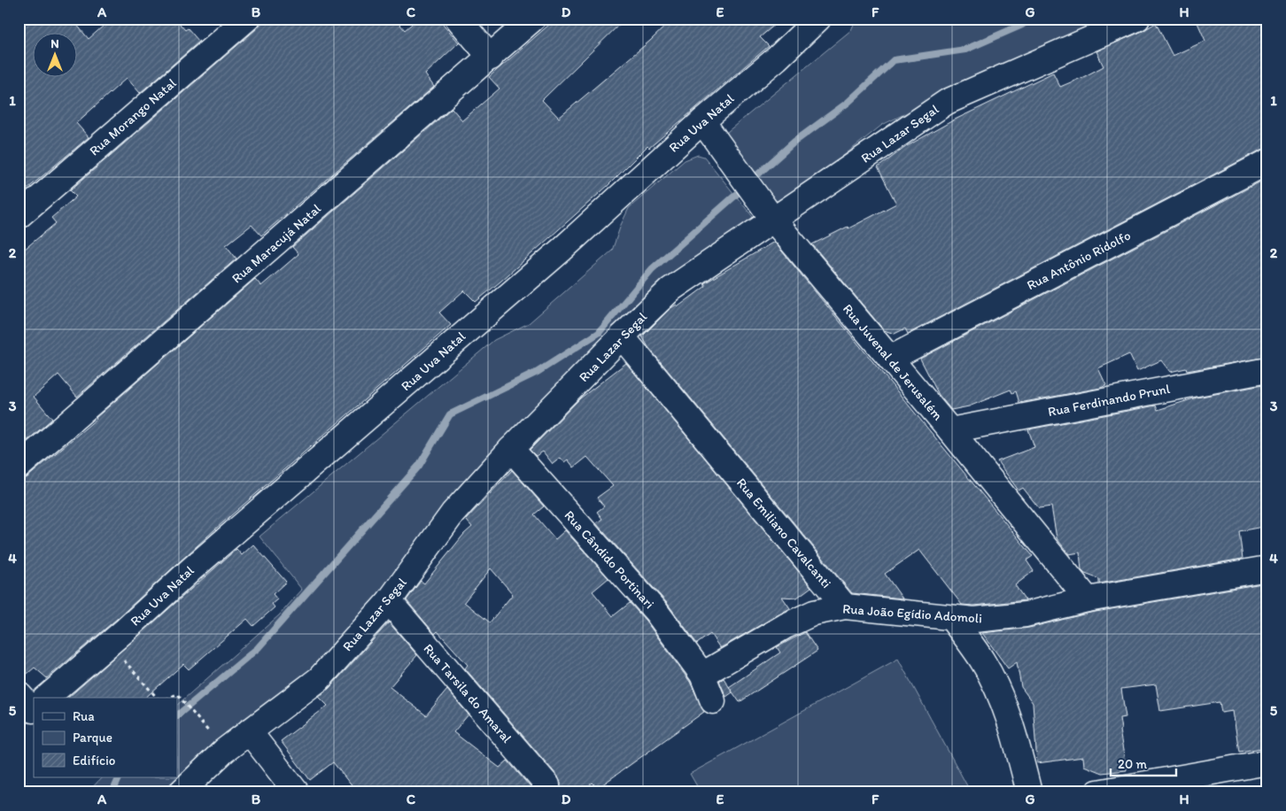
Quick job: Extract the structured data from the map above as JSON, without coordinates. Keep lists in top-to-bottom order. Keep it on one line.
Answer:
{"streets":{"street":["Rua Morango Natal","Rua Uva Natal","Rua Lazar Segal","Rua Maracujá Natal","Rua Antônio Ridolfo","Rua Juvenal de Jerusalém","Rua Ferdinando Prunl","Rua Emiliano Cavalcanti","Rua Cândido Portinari","Rua João Egídio Adomoli","Rua Tarsila do Amaral"]},"crossings":[["Rua Uva Natal","Rua Juvenal de Jerusalém"],["Rua Lazar Segal","Rua Juvenal de Jerusalém"],["Rua Lazar Segal","Rua Emiliano Cavalcanti"],["Rua Lazar Segal","Rua Cândido Portinari"],["Rua Lazar Segal","Rua Tarsila do Amaral"],["Rua Antônio Ridolfo","Rua Juvenal de Jerusalém"],["Rua Juvenal de Jerusalém","Rua Ferdinando Prunl"],["Rua Juvenal de Jerusalém","Rua João Egídio Adomoli"],["Rua Emiliano Cavalcanti","Rua João Egídio Adomoli"],["Rua Cândido Portinari","Rua João Egídio Adomoli"]],"legend":["Rua","Parque","Edifício"],"scale_bar":"20 m","north":"top","grid":{"columns":["A","B","C","D","E","F","G","H"],"rows":["1","2","3","4","5"]}}
